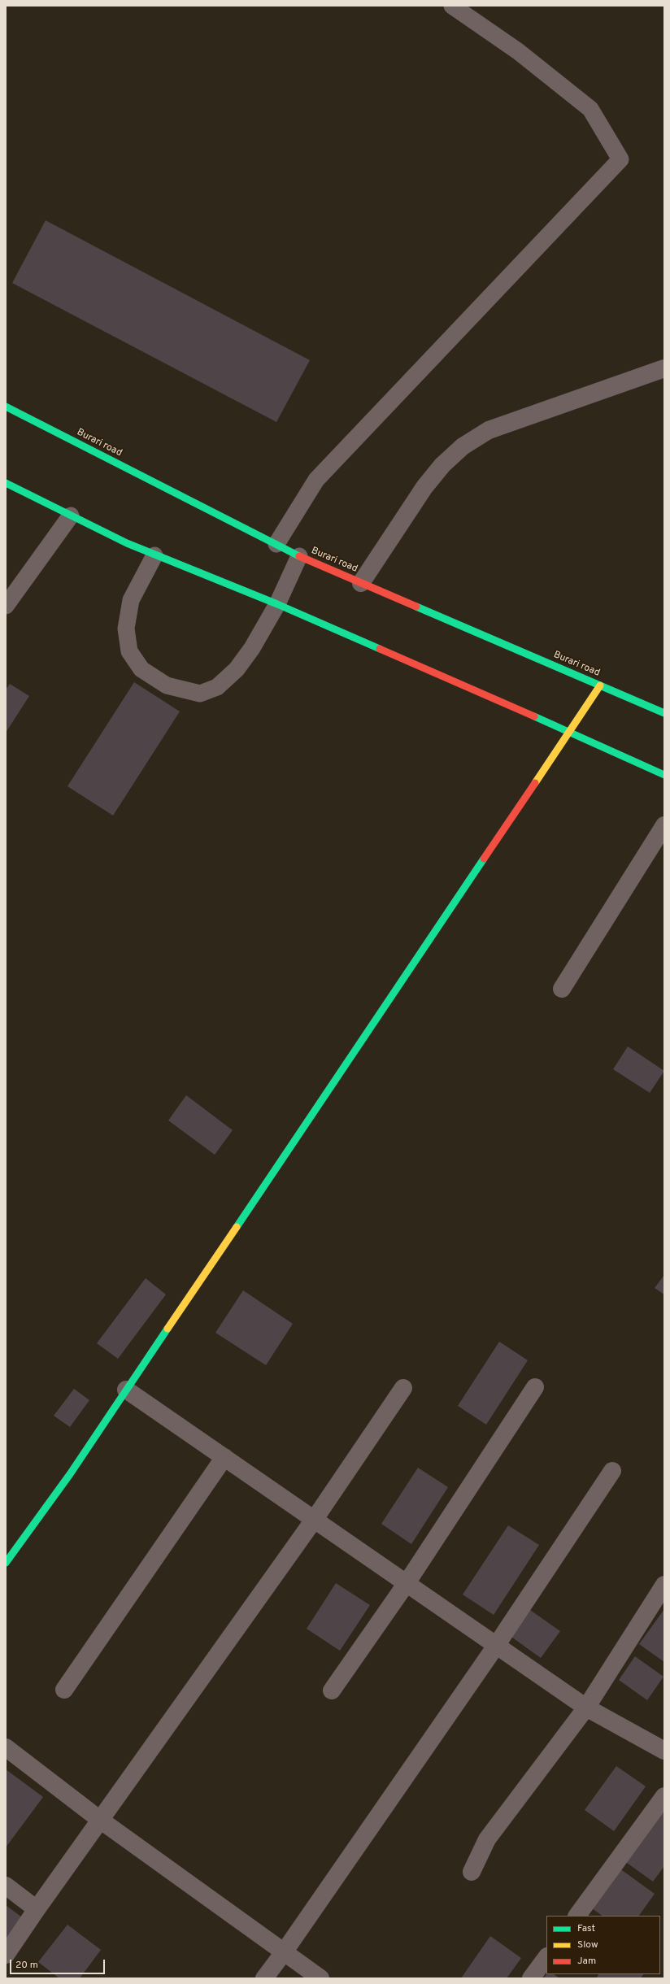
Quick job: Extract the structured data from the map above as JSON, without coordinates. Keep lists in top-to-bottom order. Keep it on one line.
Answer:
{"streets":{"main road":["Burari road"]},"legend":["Fast","Slow","Jam"],"scale_bar":"20 m"}
